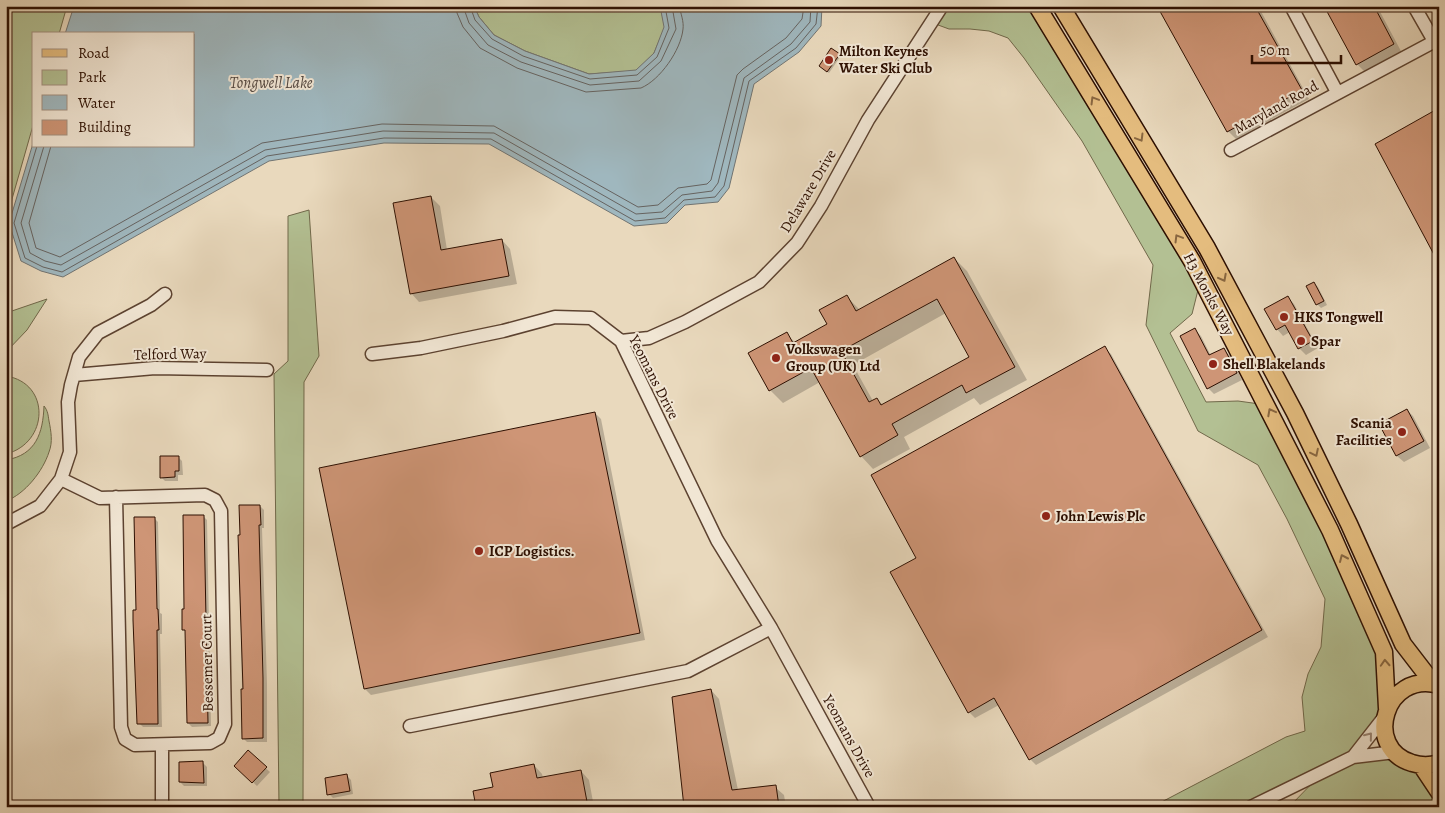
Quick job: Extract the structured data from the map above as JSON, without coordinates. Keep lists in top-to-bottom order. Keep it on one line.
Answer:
{"streets":{"main road":["H3 Monks Way"],"street":["Maryland Road","Delaware Drive","Telford Way","Yeomans Drive","Bessemer Court"]},"crossings":[["Delaware Drive","Yeomans Drive"]],"water":["Tongwell Lake"],"places":["Milton Keynes Water Ski Club","HKS Tongwell","Spar","Volkswagen Group (UK) Ltd","Shell Blakelands","Scania Facilities","John Lewis Plc","ICP Logistics."],"legend":["Road","Park","Water","Building"],"scale_bar":"50 m"}
